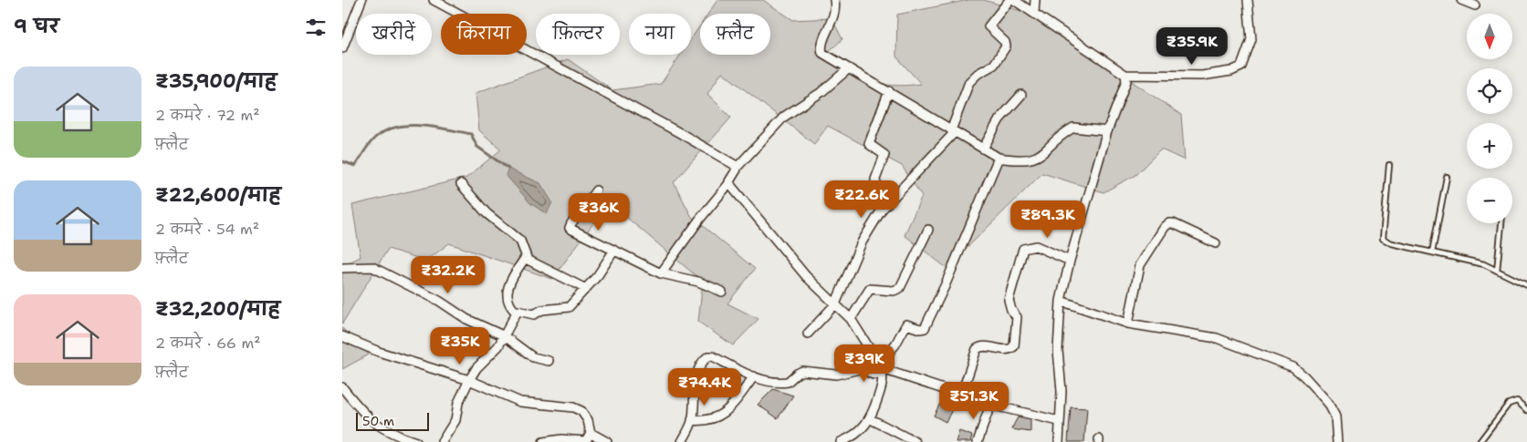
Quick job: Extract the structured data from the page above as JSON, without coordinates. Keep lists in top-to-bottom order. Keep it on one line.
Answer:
{"scale_bar":"50 m","north":"bottom","page":{"heading":"9 घर","map_buttons":["+","−"],"chip":["खरीदें","किराया","फ़िल्टर","नया","फ़्लैट"],"price":["₹35.9K","₹22.6K","₹36K","₹89.3K","₹32.2K","₹35K","₹39K","₹74.4K","₹51.3K"],"list":[{"name":"₹35,900/माह","note":"2 कमरे · 72 m² · फ़्लैट"},{"name":"₹22,600/माह","note":"2 कमरे · 54 m² · फ़्लैट"},{"name":"₹32,200/माह","note":"2 कमरे · 66 m² · फ़्लैट"}],"scale":"50 m"}}
